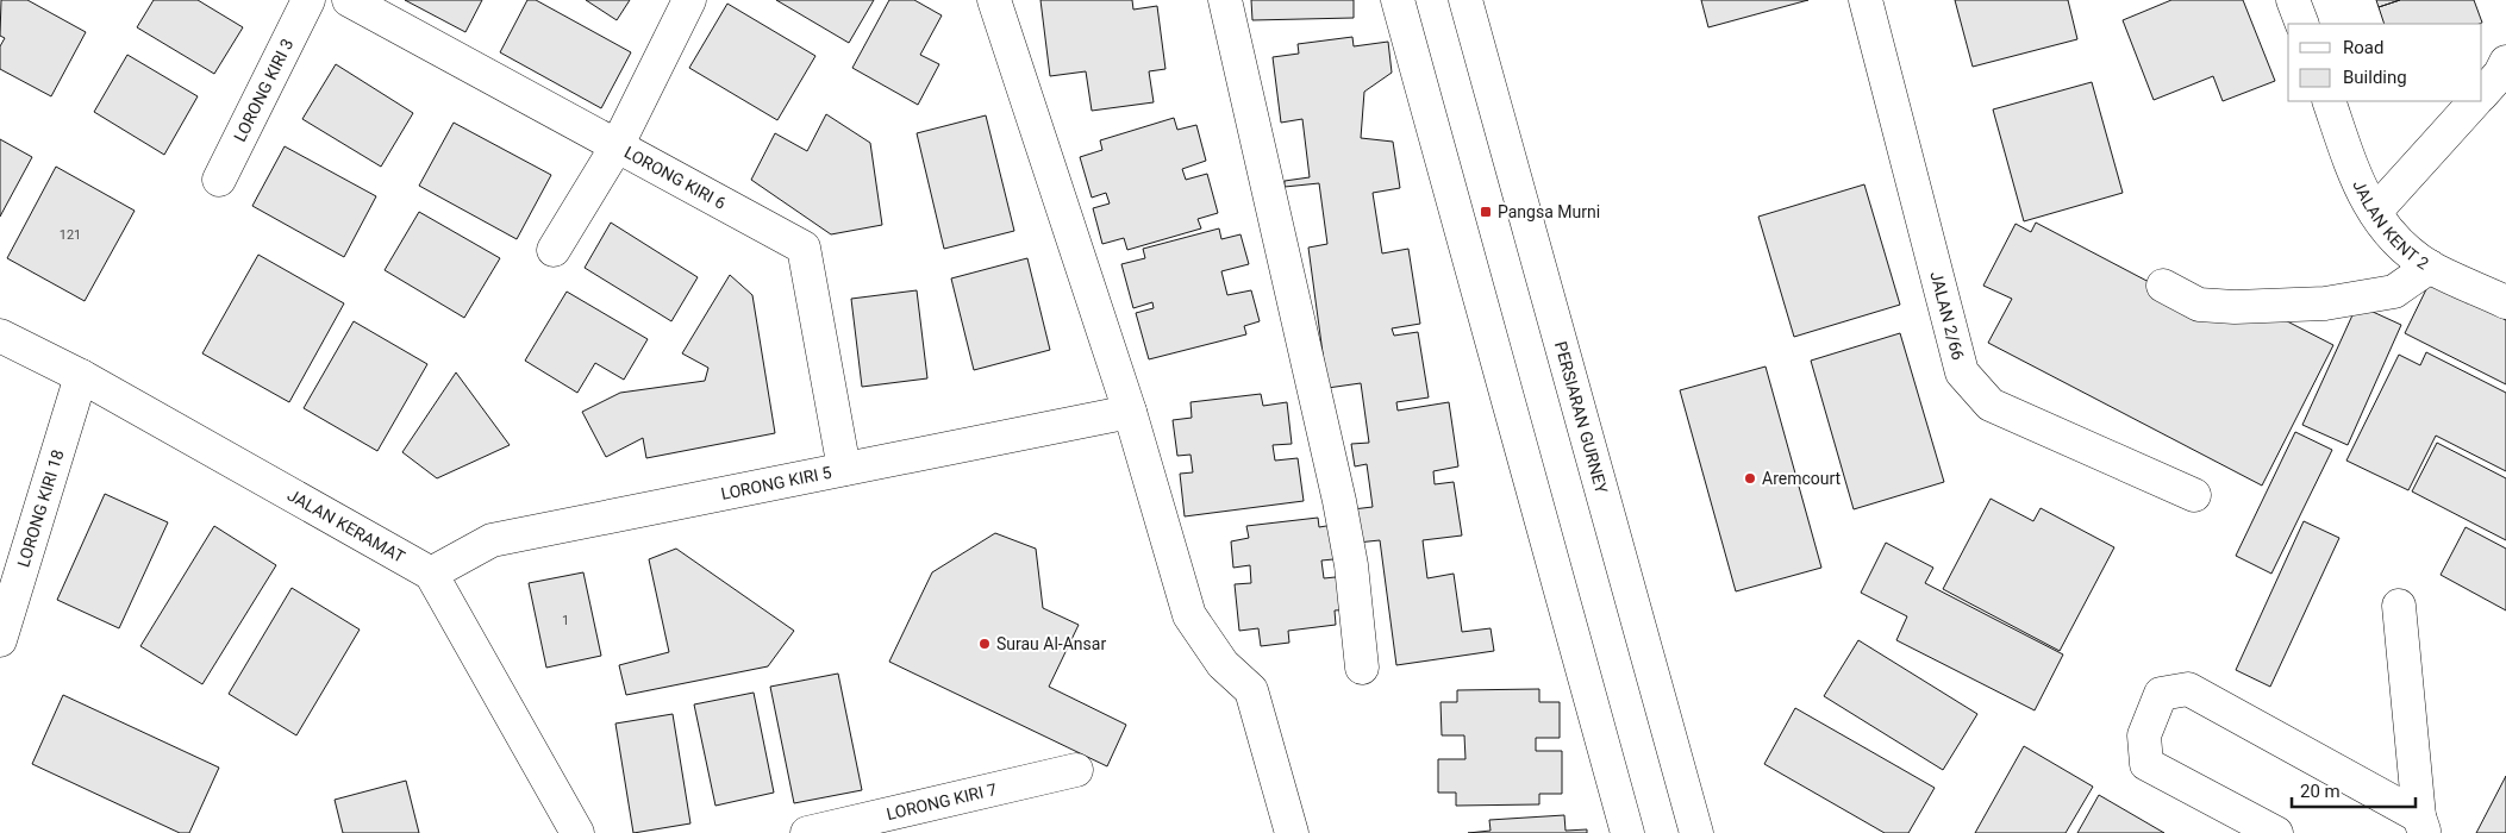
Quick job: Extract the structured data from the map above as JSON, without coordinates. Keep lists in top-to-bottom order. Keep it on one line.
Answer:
{"streets":{"street":["LORONG KIRI 3","LORONG KIRI 6","JALAN KENT 2","JALAN 2/66","PERSIARAN GURNEY","LORONG KIRI 5","LORONG KIRI 18","JALAN KERAMAT","LORONG KIRI 7"]},"crossings":[["LORONG KIRI 6","LORONG KIRI 5"],["LORONG KIRI 5","JALAN KERAMAT"],["LORONG KIRI 18","JALAN KERAMAT"]],"places":{"transit":["Pangsa Murni"],"other":["Aremcourt","Surau Al-Ansar"]},"house_numbers":["121","1"],"legend":["Road","Building"],"scale_bar":"20 m"}
